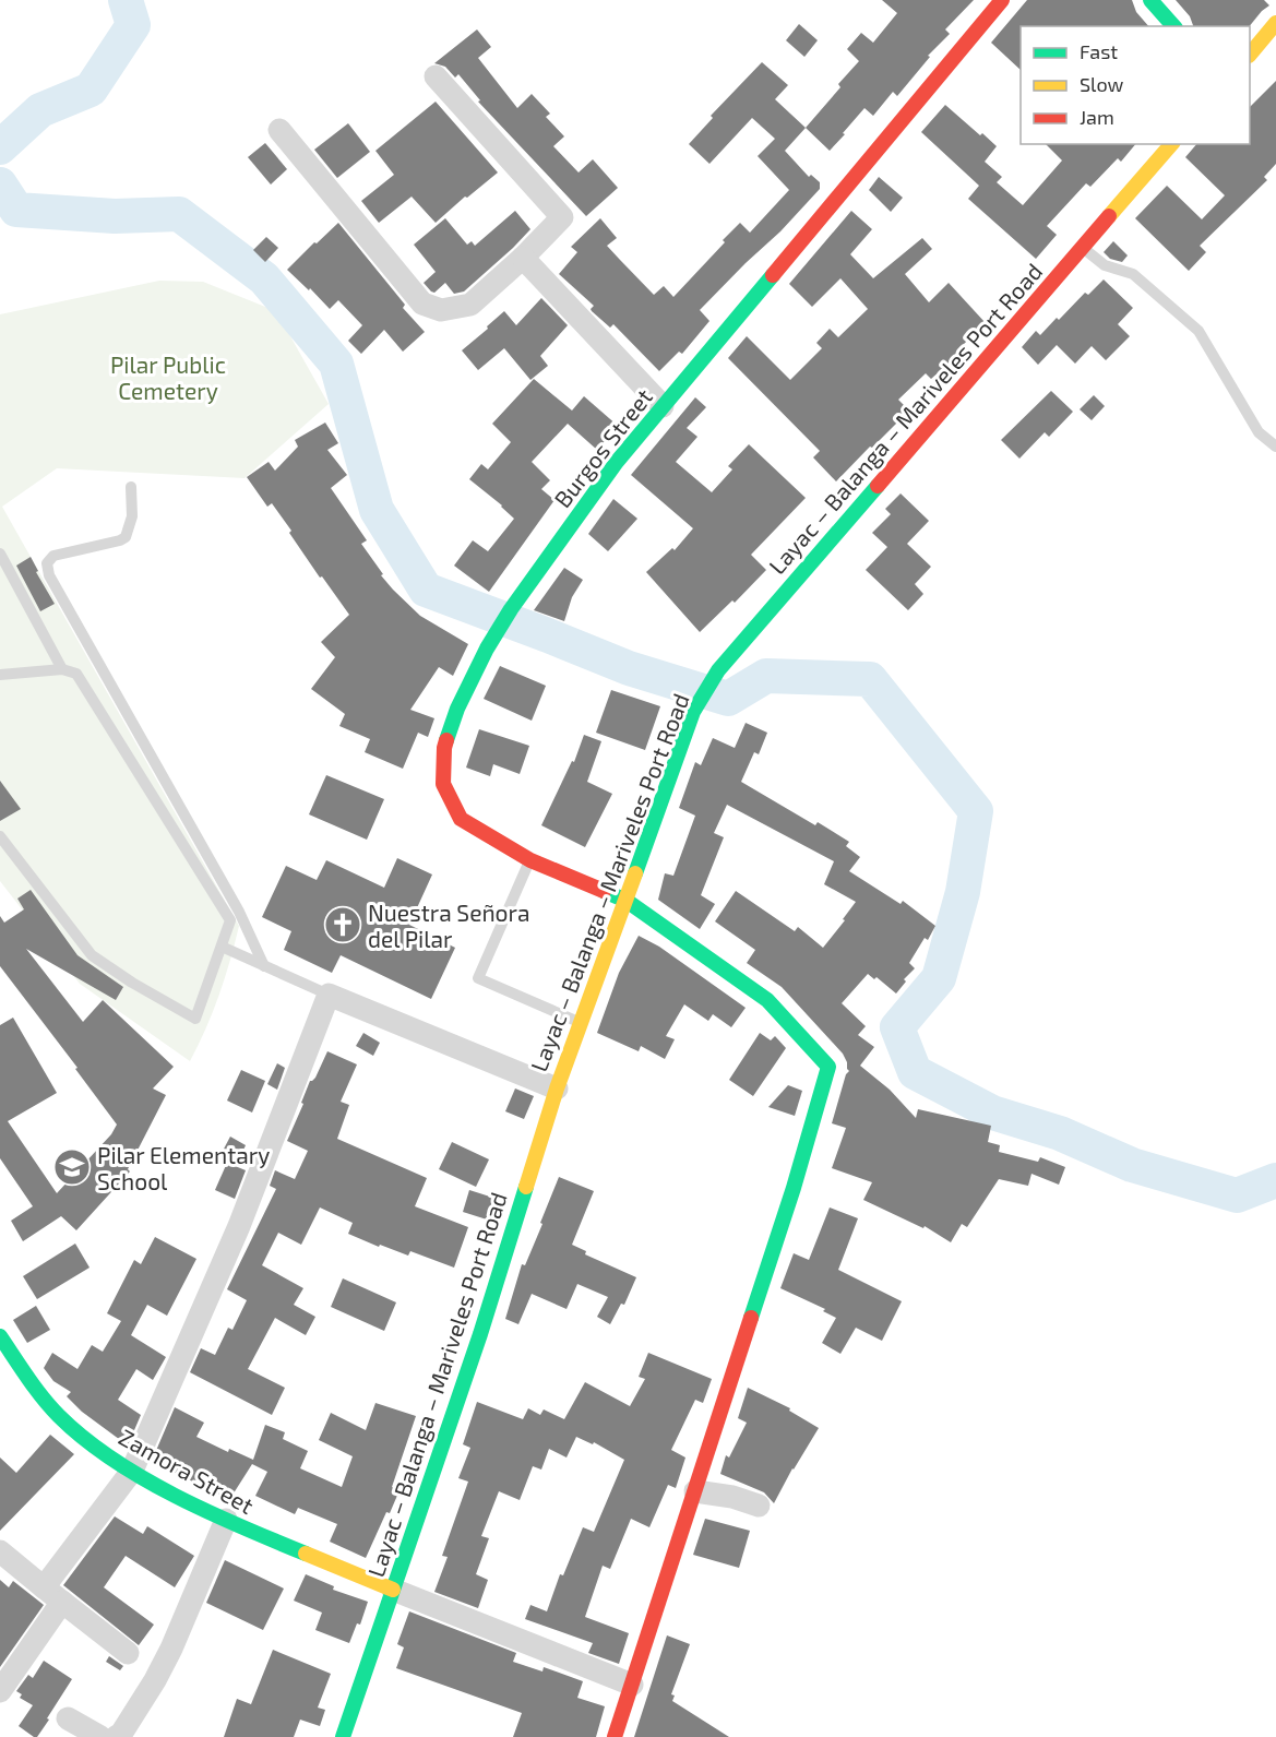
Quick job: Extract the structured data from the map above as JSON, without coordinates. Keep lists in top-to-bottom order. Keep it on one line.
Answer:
{"streets":{"street":["Layac – Balanga – Mariveles Port Road","Burgos Street","Zamora Street"]},"crossings":[["Layac – Balanga – Mariveles Port Road","Burgos Street"],["Layac – Balanga – Mariveles Port Road","Zamora Street"]],"parks":["Pilar Public Cemetery"],"places":{"church":["Nuestra Señora del Pilar"],"school or university":["Pilar Elementary School"]},"legend":["Fast","Slow","Jam"]}
